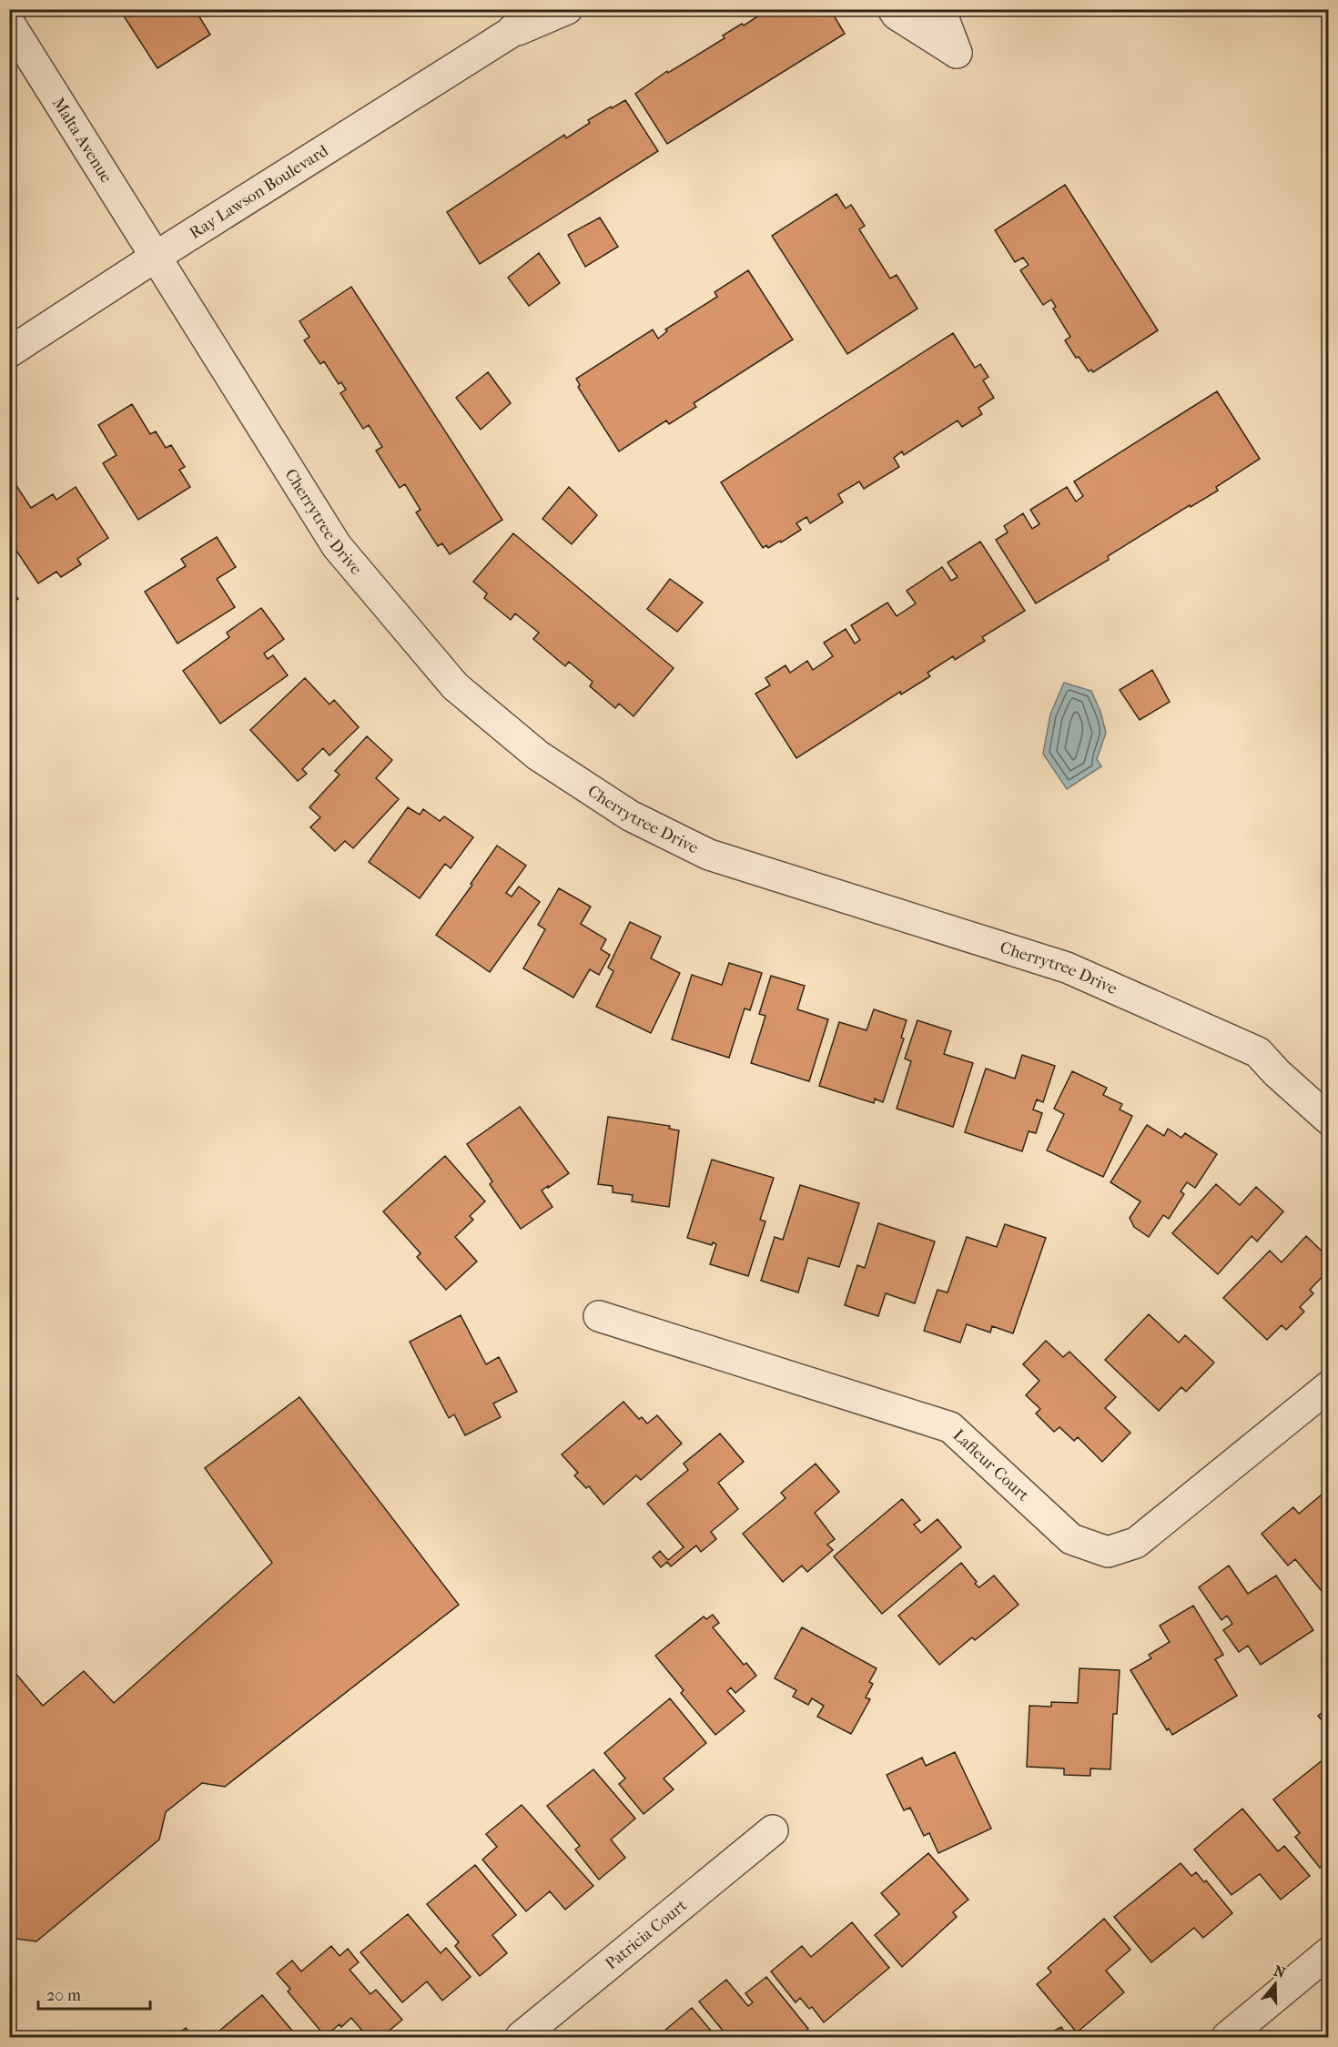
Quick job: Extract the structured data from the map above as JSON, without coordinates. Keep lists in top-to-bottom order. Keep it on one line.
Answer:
{"streets":{"street":["Malta Avenue","Ray Lawson Boulevard","Cherrytree Drive","Lafleur Court","Patricia Court"]},"crossings":[["Malta Avenue","Ray Lawson Boulevard"],["Malta Avenue","Cherrytree Drive"],["Ray Lawson Boulevard","Cherrytree Drive"]],"scale_bar":"20 m","north":"top"}
